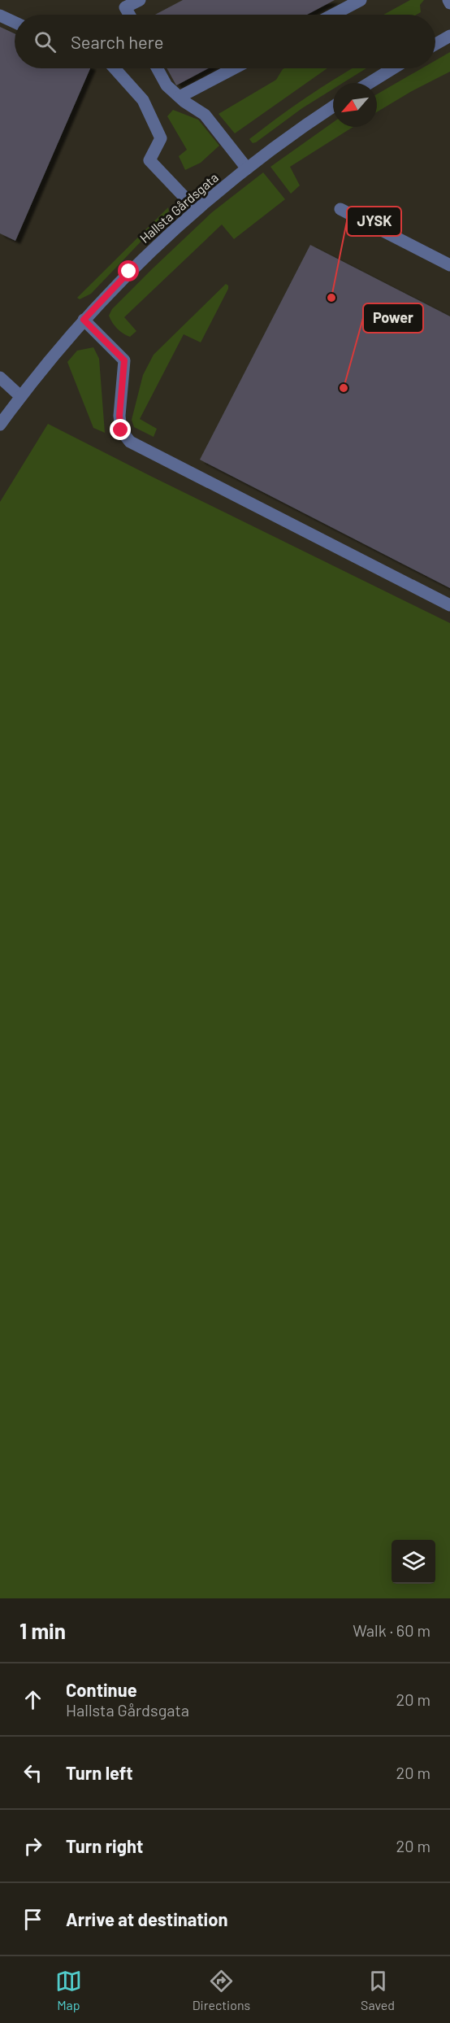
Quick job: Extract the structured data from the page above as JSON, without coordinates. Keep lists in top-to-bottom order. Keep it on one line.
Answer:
{"streets":{"street":["Hallsta Gårdsgata"]},"places":["JYSK","Power"],"north":"bottom left","page":{"search":"Search here","heading":["1 min","Walk · 60 m"],"list":[["Continue","Hallsta Gårdsgata","20 m"],["Turn left","20 m"],["Turn right","20 m"],"Arrive at destination"],"nav":["Map","Directions","Saved"]}}
